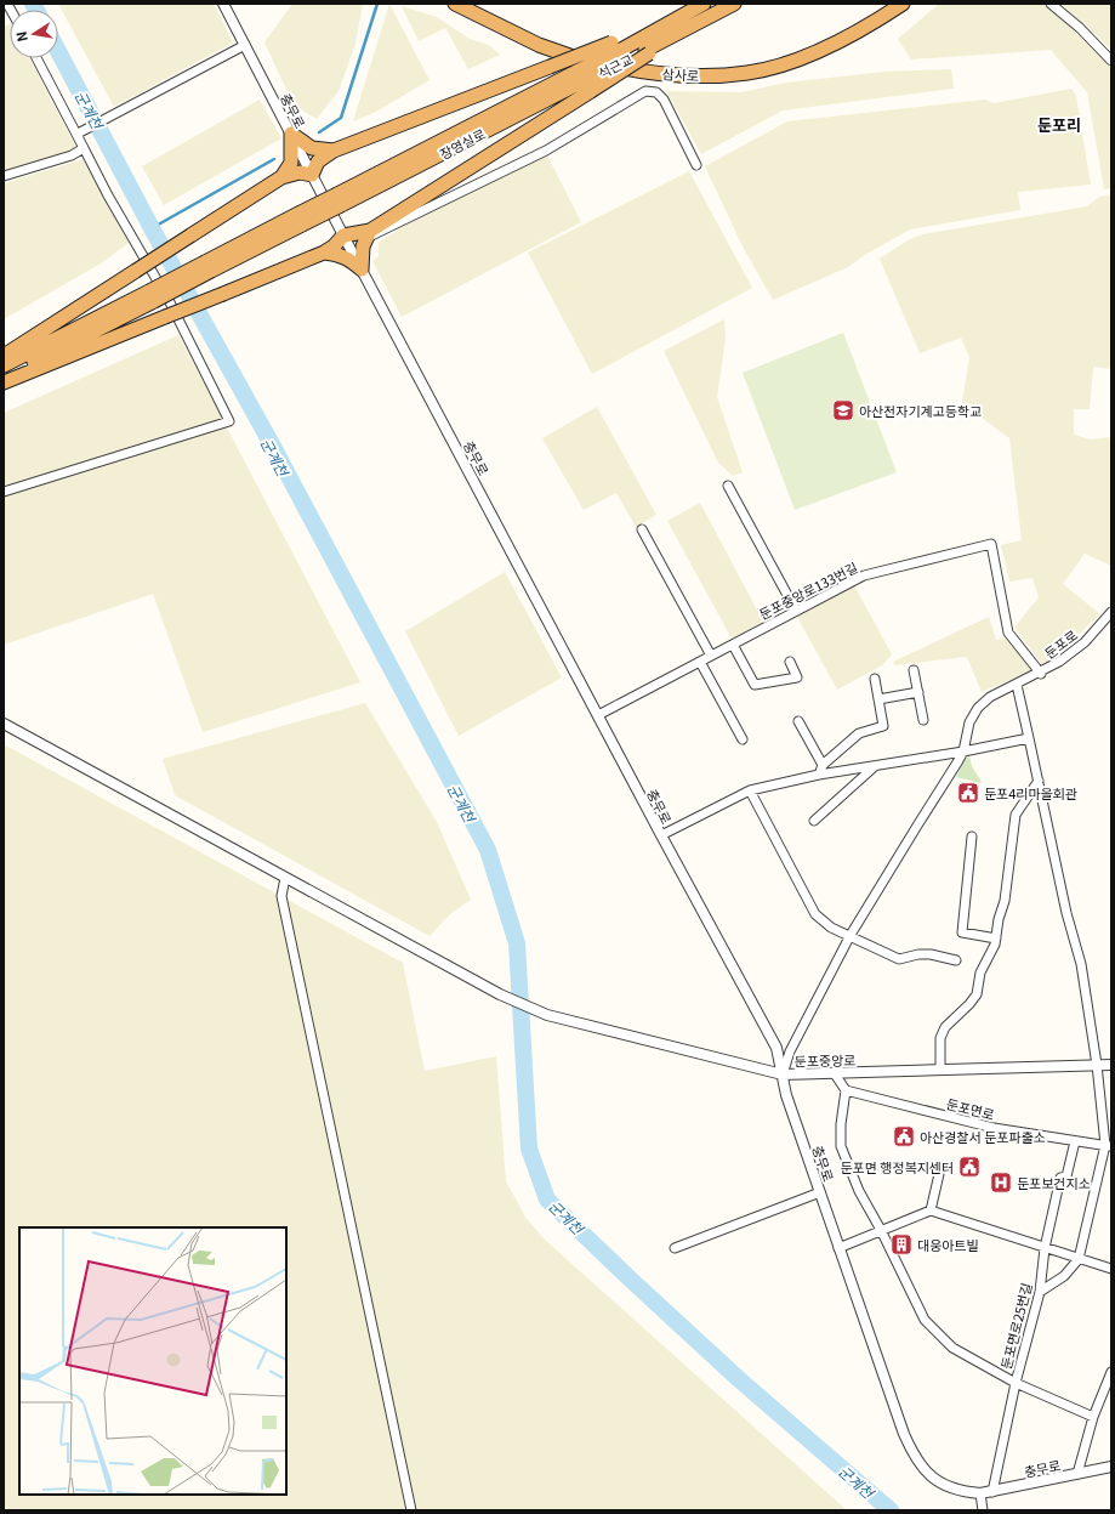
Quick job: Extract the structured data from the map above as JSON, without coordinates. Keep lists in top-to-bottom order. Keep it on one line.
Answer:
{"streets":{"highway":["석근교","삼사로","장영실로"],"street":["충무로","둔포중앙로133번길","둔포로","둔포중앙로","둔포면로","둔포면로25번길"]},"crossings":[["석근교","장영실로"],["충무로","둔포중앙로133번길"],["충무로","둔포로"],["충무로","둔포중앙로"],["충무로","둔포면로25번길"],["둔포중앙로133번길","둔포로"],["둔포로","둔포중앙로"],["둔포면로","둔포면로25번길"]],"districts":["둔포리"],"water":["군계천"],"places":{"school or university":["아산전자기계고등학교"],"public building":["둔포4리마을회관","아산경찰서 둔포파출소","둔포면 행정복지센터"],"hospital":["둔포보건지소"],"building":["대웅아트빌"]},"north":"left"}
